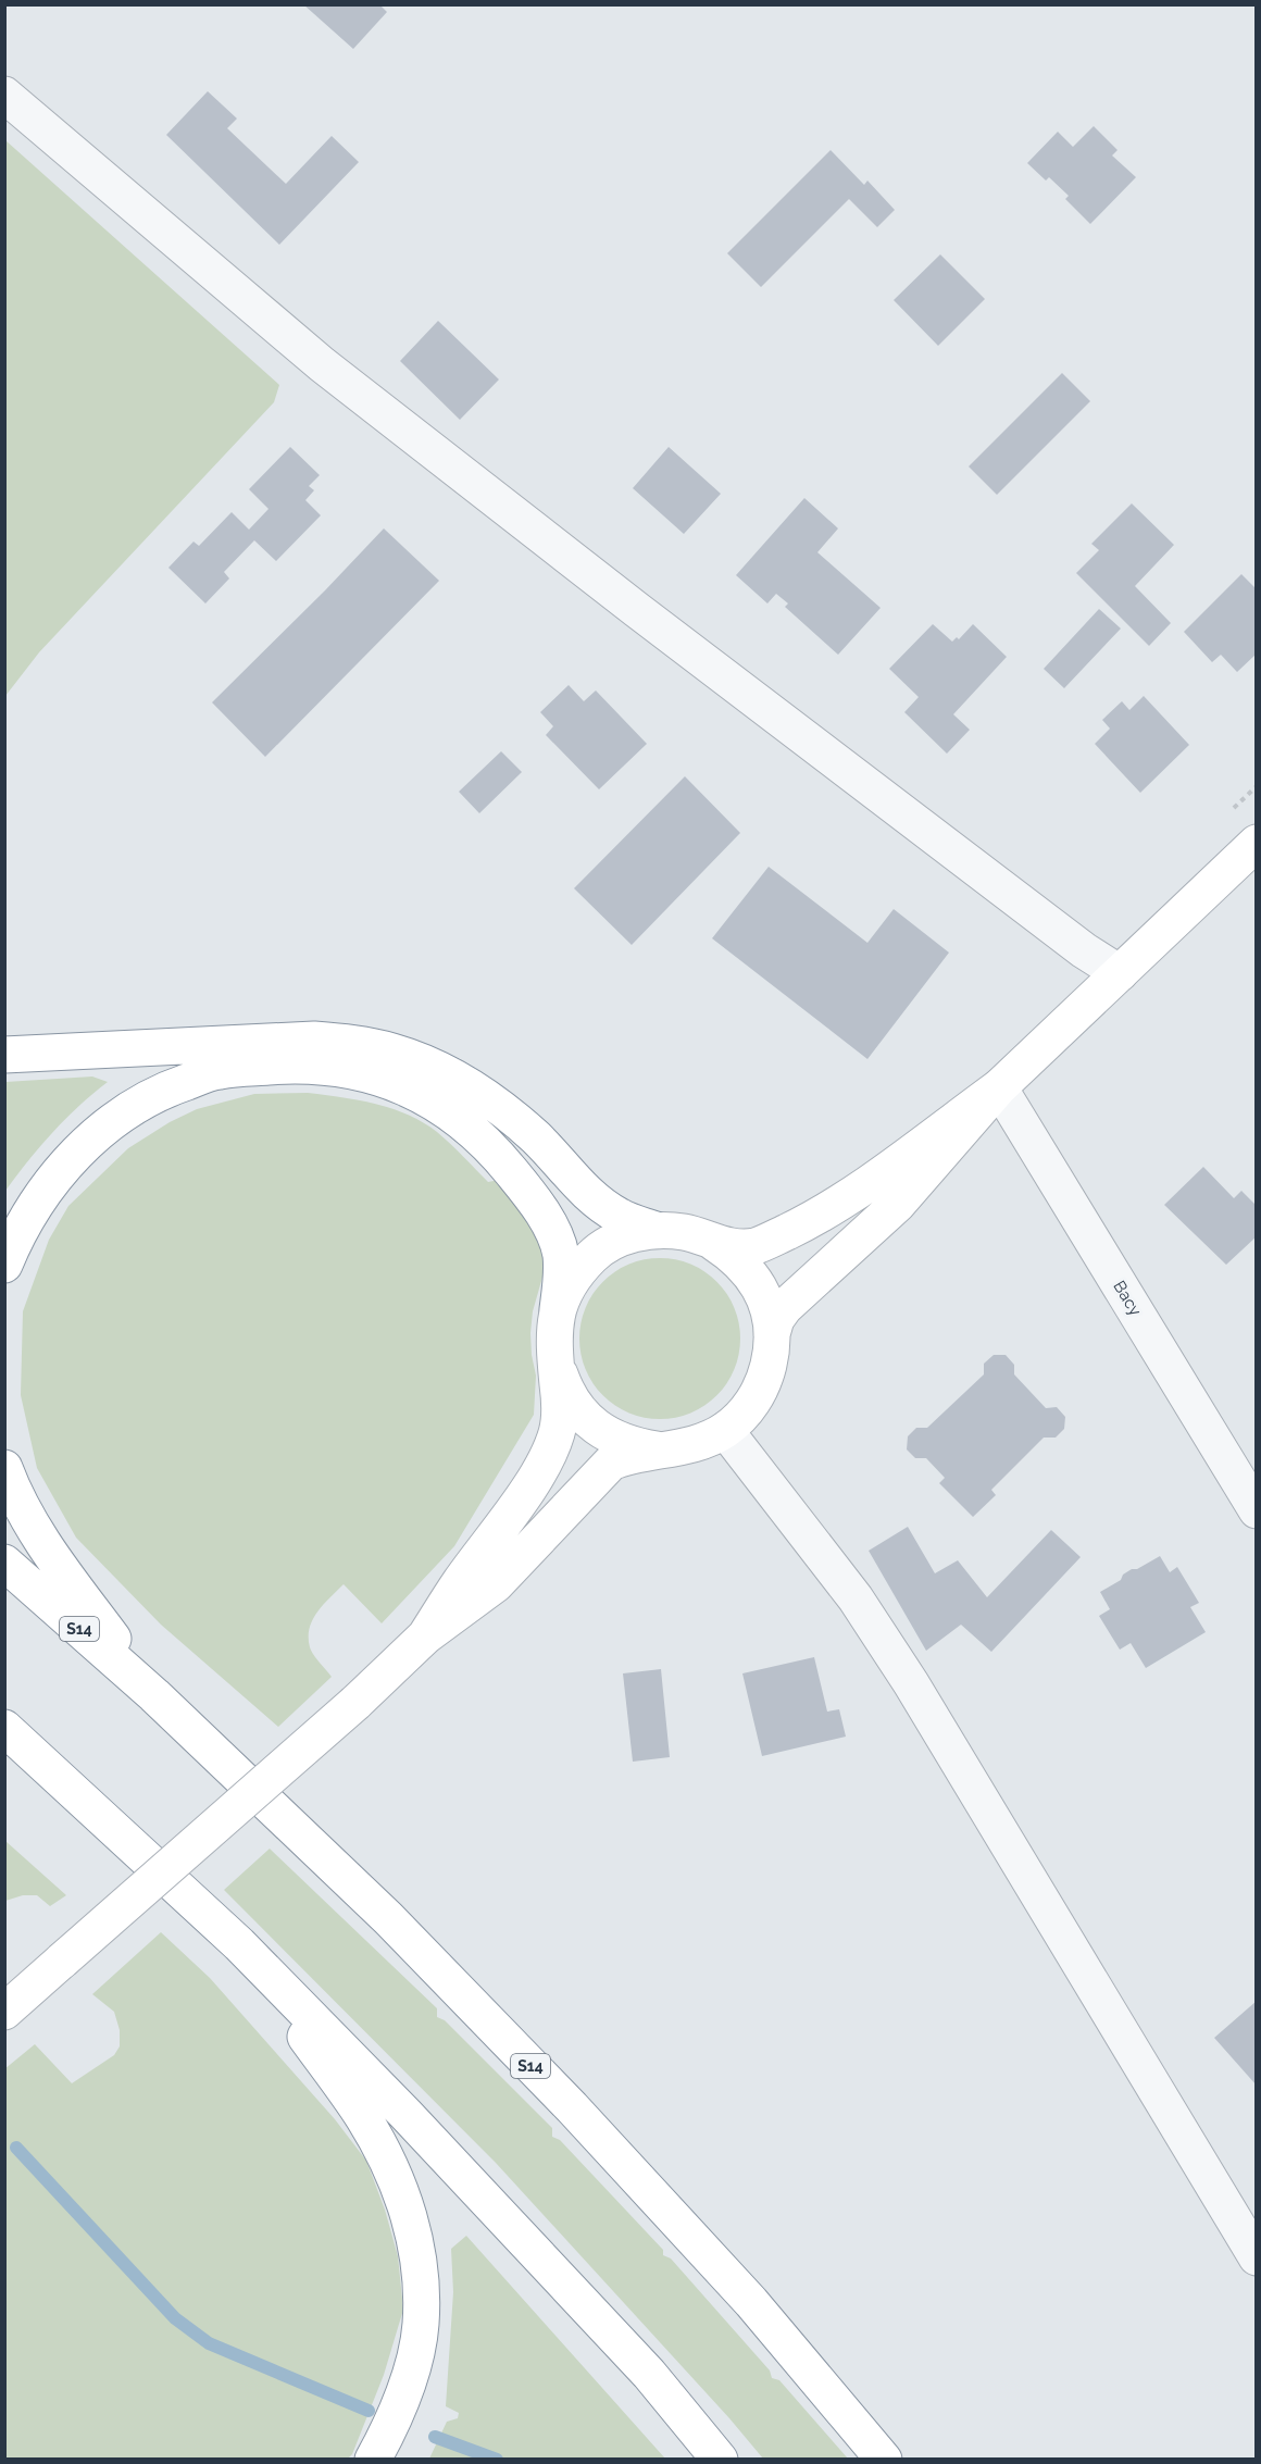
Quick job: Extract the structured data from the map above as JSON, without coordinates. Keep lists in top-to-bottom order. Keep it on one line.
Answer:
{"streets":{"main road":["S14"],"street":["Bacy"]}}
